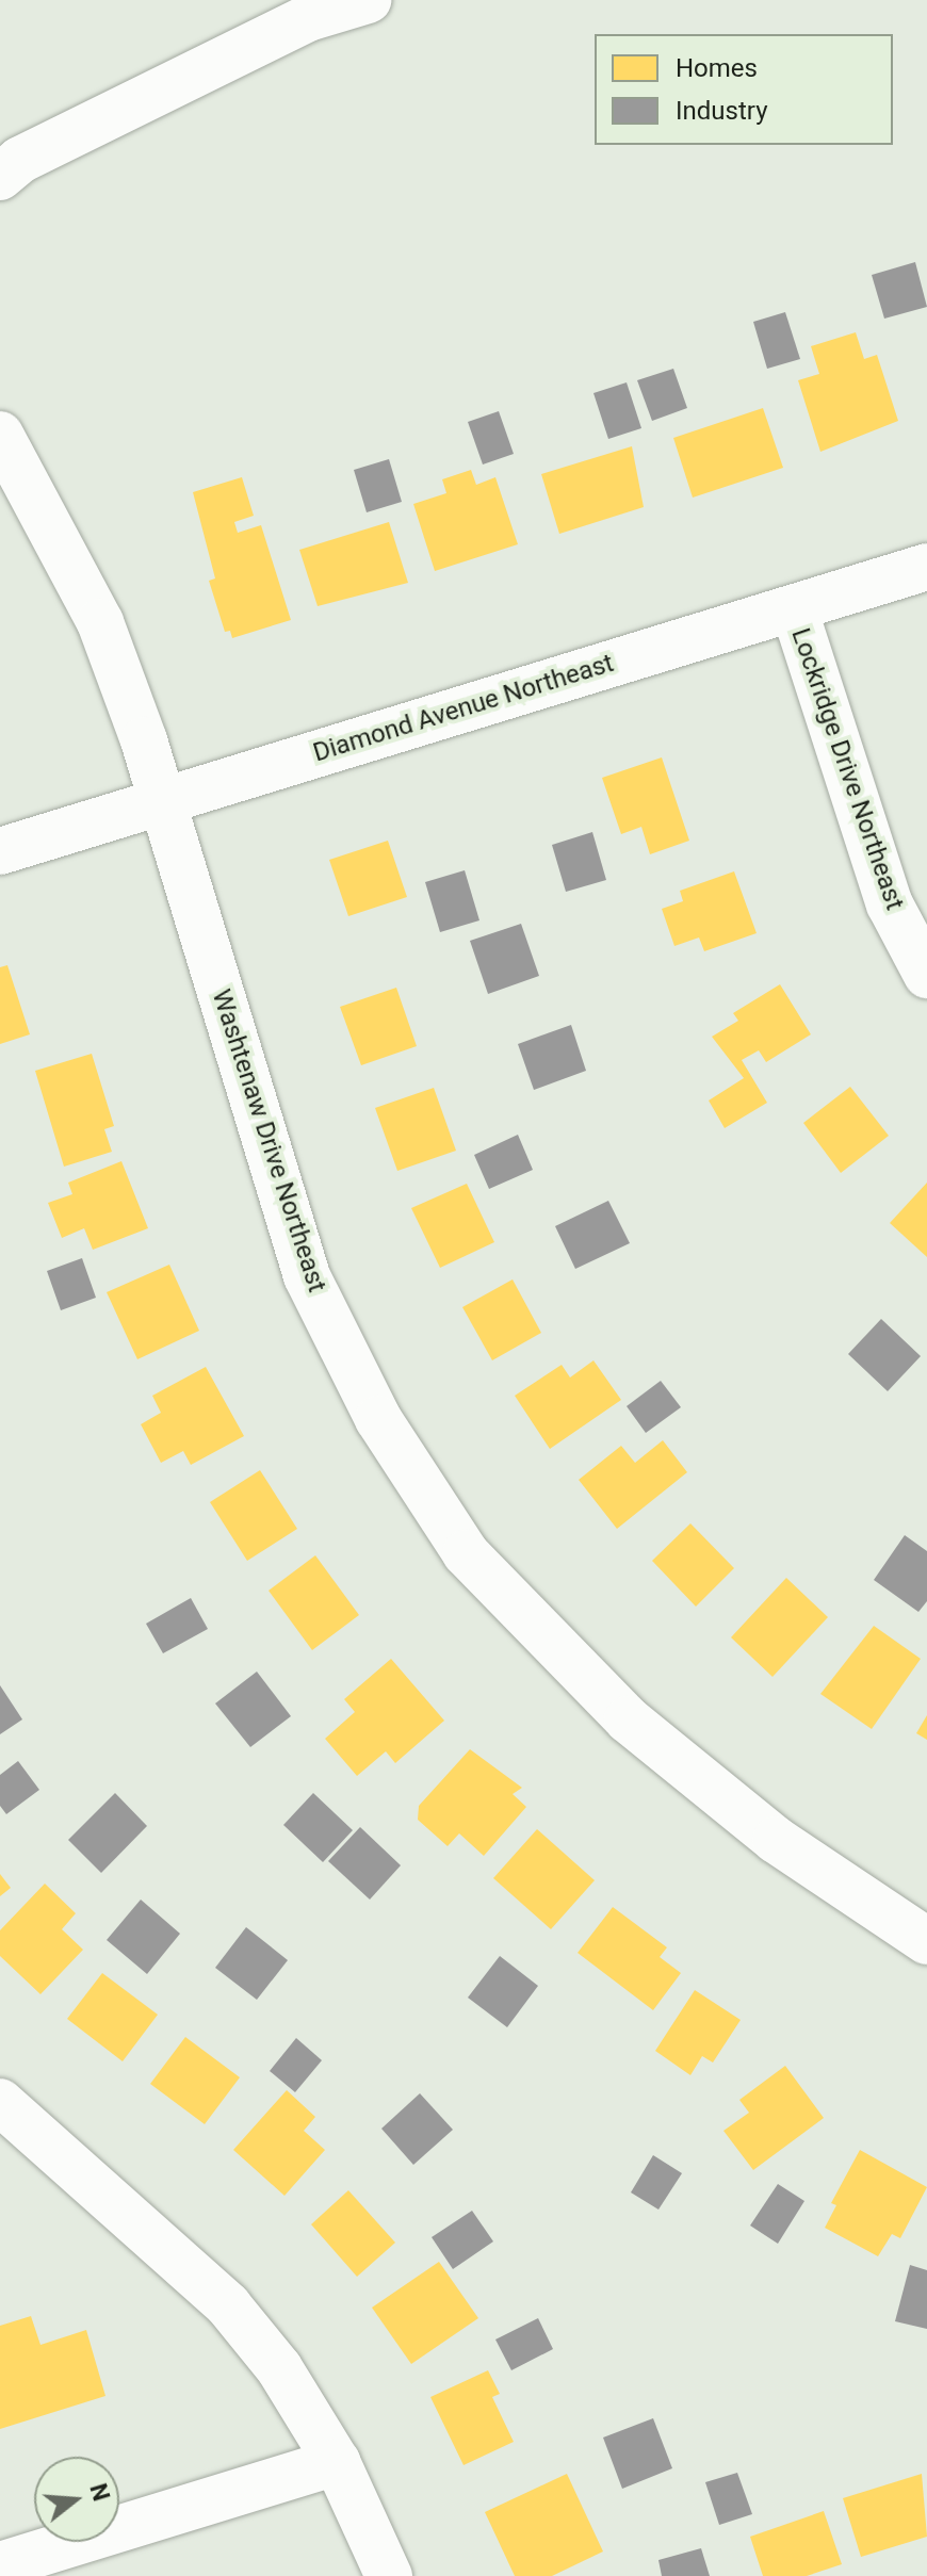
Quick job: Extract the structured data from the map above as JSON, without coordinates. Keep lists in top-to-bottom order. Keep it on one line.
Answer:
{"streets":{"street":["Diamond Avenue Northeast","Lockridge Drive Northeast","Washtenaw Drive Northeast"]},"crossings":[["Diamond Avenue Northeast","Lockridge Drive Northeast"],["Diamond Avenue Northeast","Washtenaw Drive Northeast"]],"legend":["Homes","Industry"],"north":"right"}
